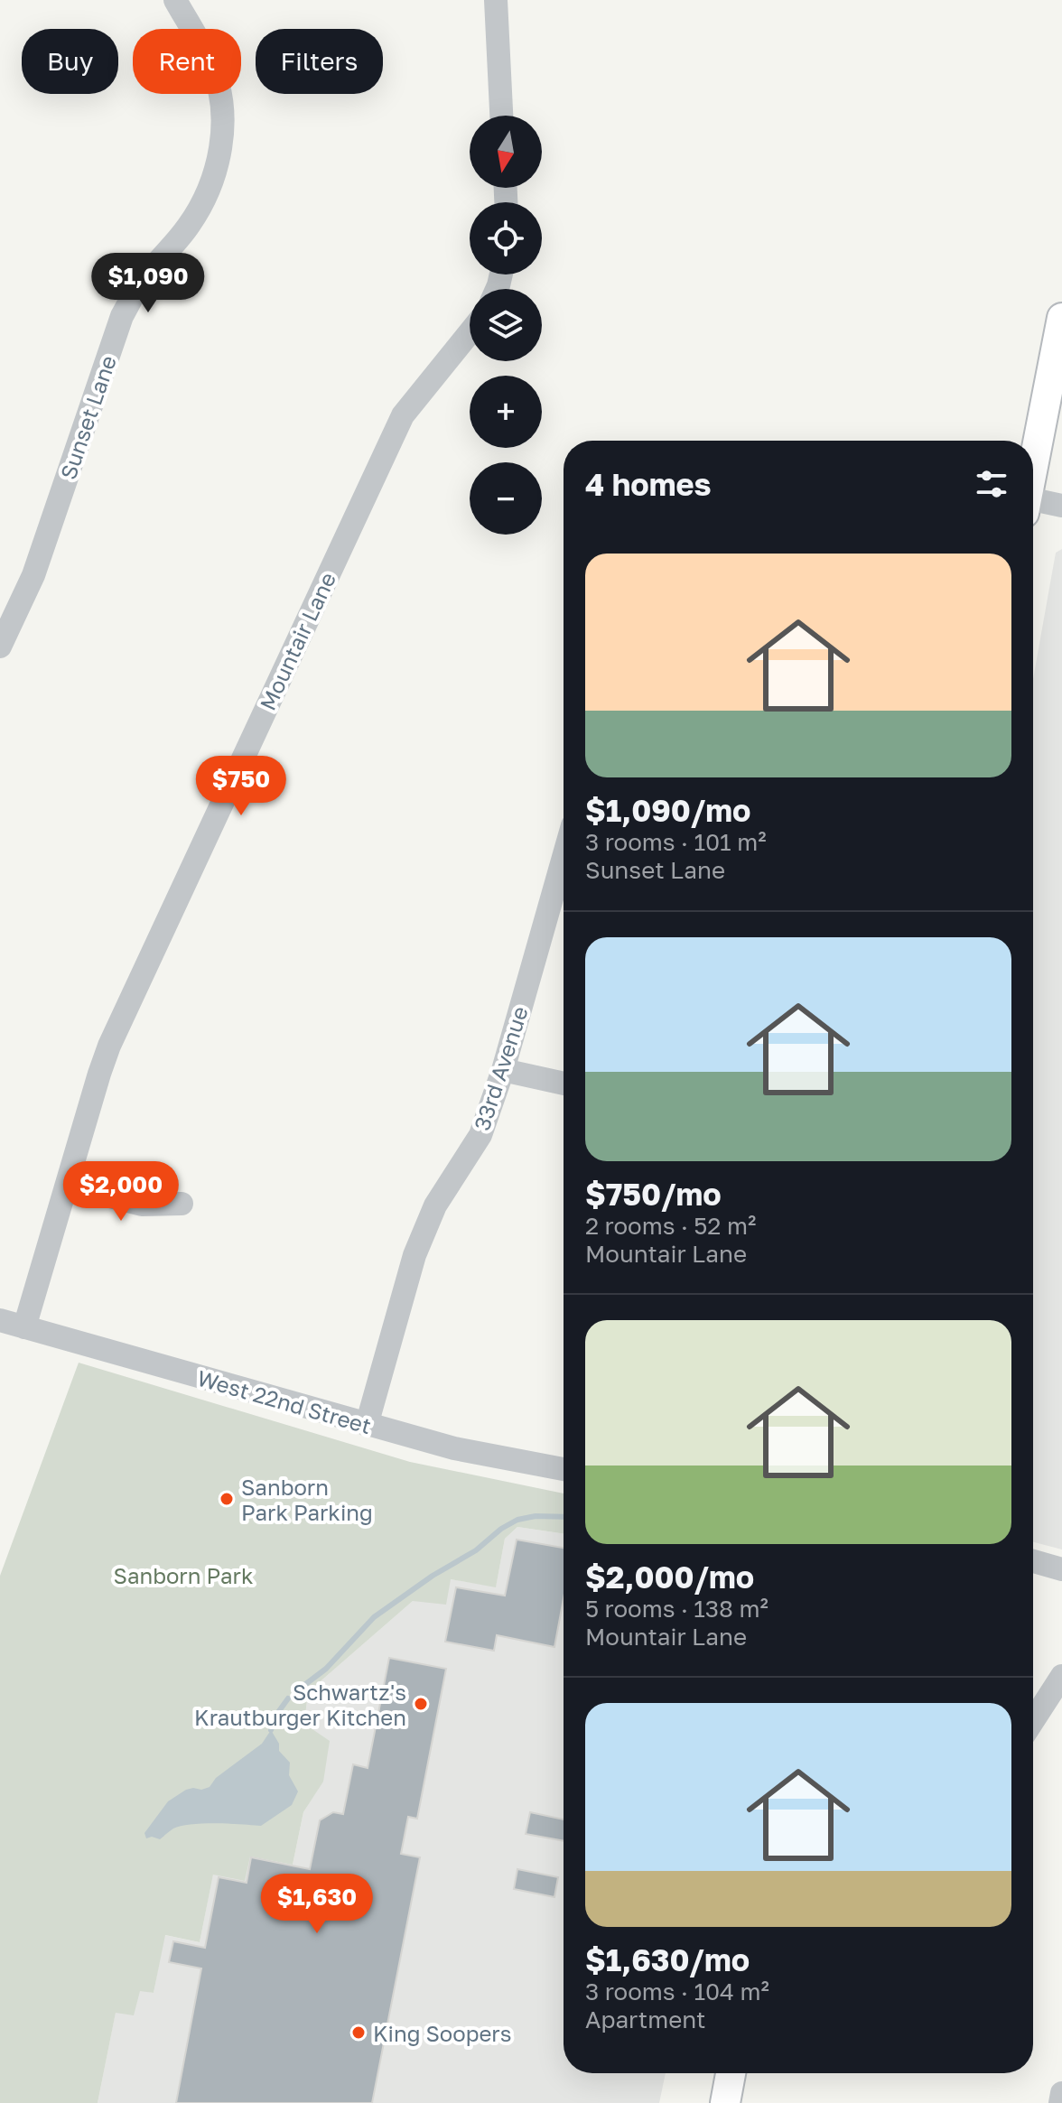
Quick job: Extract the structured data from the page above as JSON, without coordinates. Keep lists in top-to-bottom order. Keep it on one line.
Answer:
{"streets":{"street":["Sunset Lane","Mountair Lane","33rd Avenue","West 22nd Street"]},"crossings":[["Mountair Lane","West 22nd Street"],["33rd Avenue","West 22nd Street"]],"parks":["Sanborn Park"],"places":["Sanborn Park Parking","Schwartz's Krautburger Kitchen","King Soopers"],"north":"bottom","page":{"chip":["Buy","Rent","Filters"],"map_buttons":["+","−"],"price":["$1,090","$750","$2,000","$1,630"],"heading":"4 homes","list":[{"name":"$1,090/mo","note":"3 rooms · 101 m² · Sunset Lane"},{"name":"$750/mo","note":"2 rooms · 52 m² · Mountair Lane"},{"name":"$2,000/mo","note":"5 rooms · 138 m² · Mountair Lane"},{"name":"$1,630/mo","note":"3 rooms · 104 m² · Apartment"}]}}
